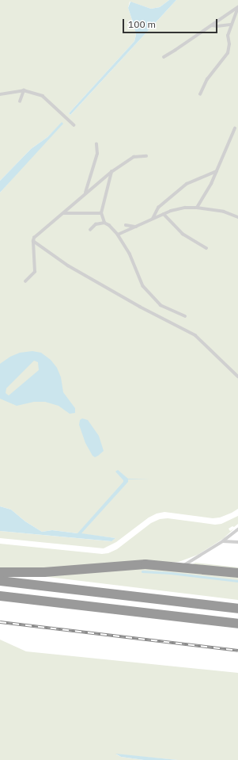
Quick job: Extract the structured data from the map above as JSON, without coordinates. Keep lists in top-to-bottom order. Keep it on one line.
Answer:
{"scale_bar":"100 m"}
